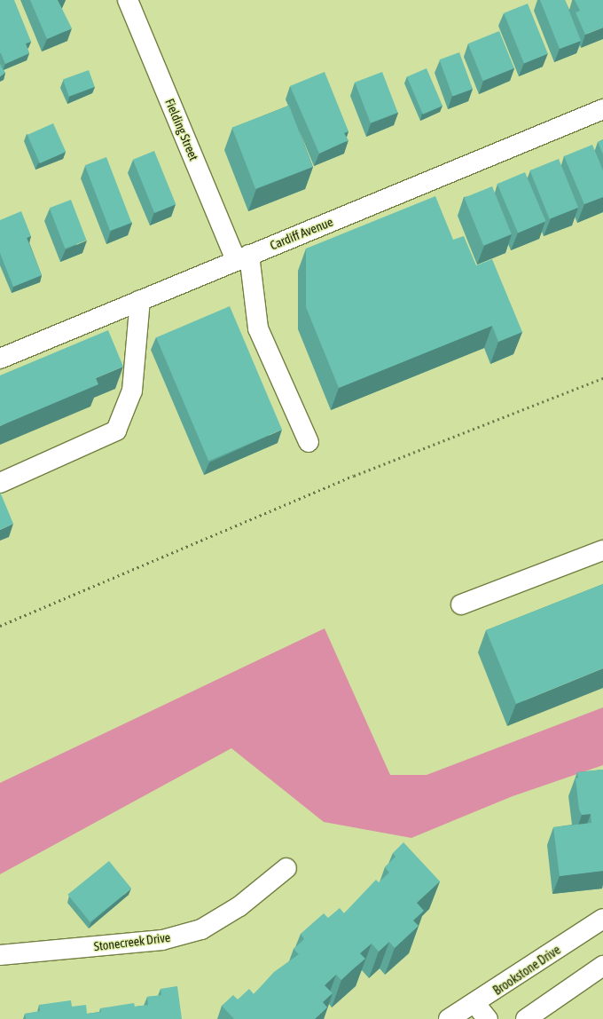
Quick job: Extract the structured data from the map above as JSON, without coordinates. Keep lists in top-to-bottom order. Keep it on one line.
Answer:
{"streets":{"street":["Fielding Street","Cardiff Avenue","Stonecreek Drive","Brookstone Drive"]},"crossings":[["Fielding Street","Cardiff Avenue"]]}
